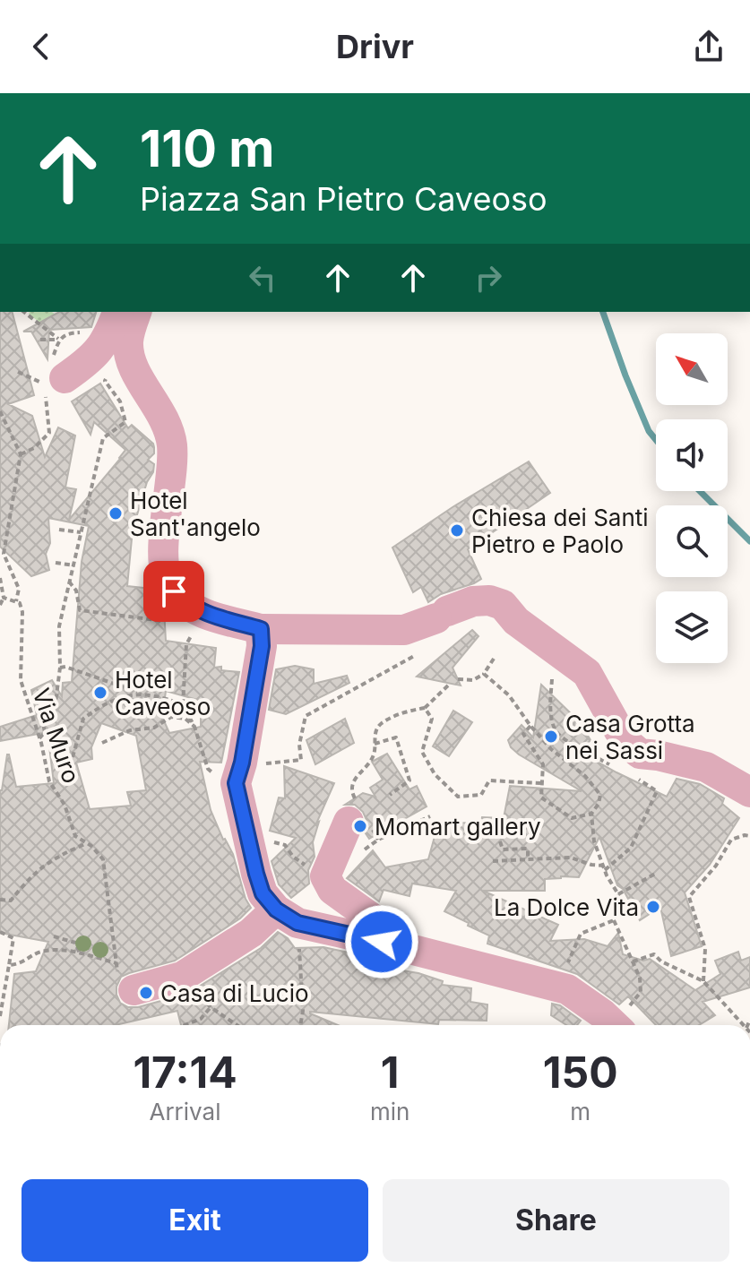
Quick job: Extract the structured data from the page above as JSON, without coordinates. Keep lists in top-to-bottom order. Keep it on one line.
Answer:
{"streets":{"path":["Via Muro"]},"places":["Hotel Sant'angelo","Chiesa dei Santi Pietro e Paolo","Hotel Caveoso","Casa Grotta nei Sassi","Momart gallery","La Dolce Vita","Casa di Lucio"],"north":"top left","page":{"header":"Drivr","turn":["110 m","Piazza San Pietro Caveoso"],"eta":["17:14","Arrival","1","min","150","m"],"buttons":["Exit","Share"]}}
